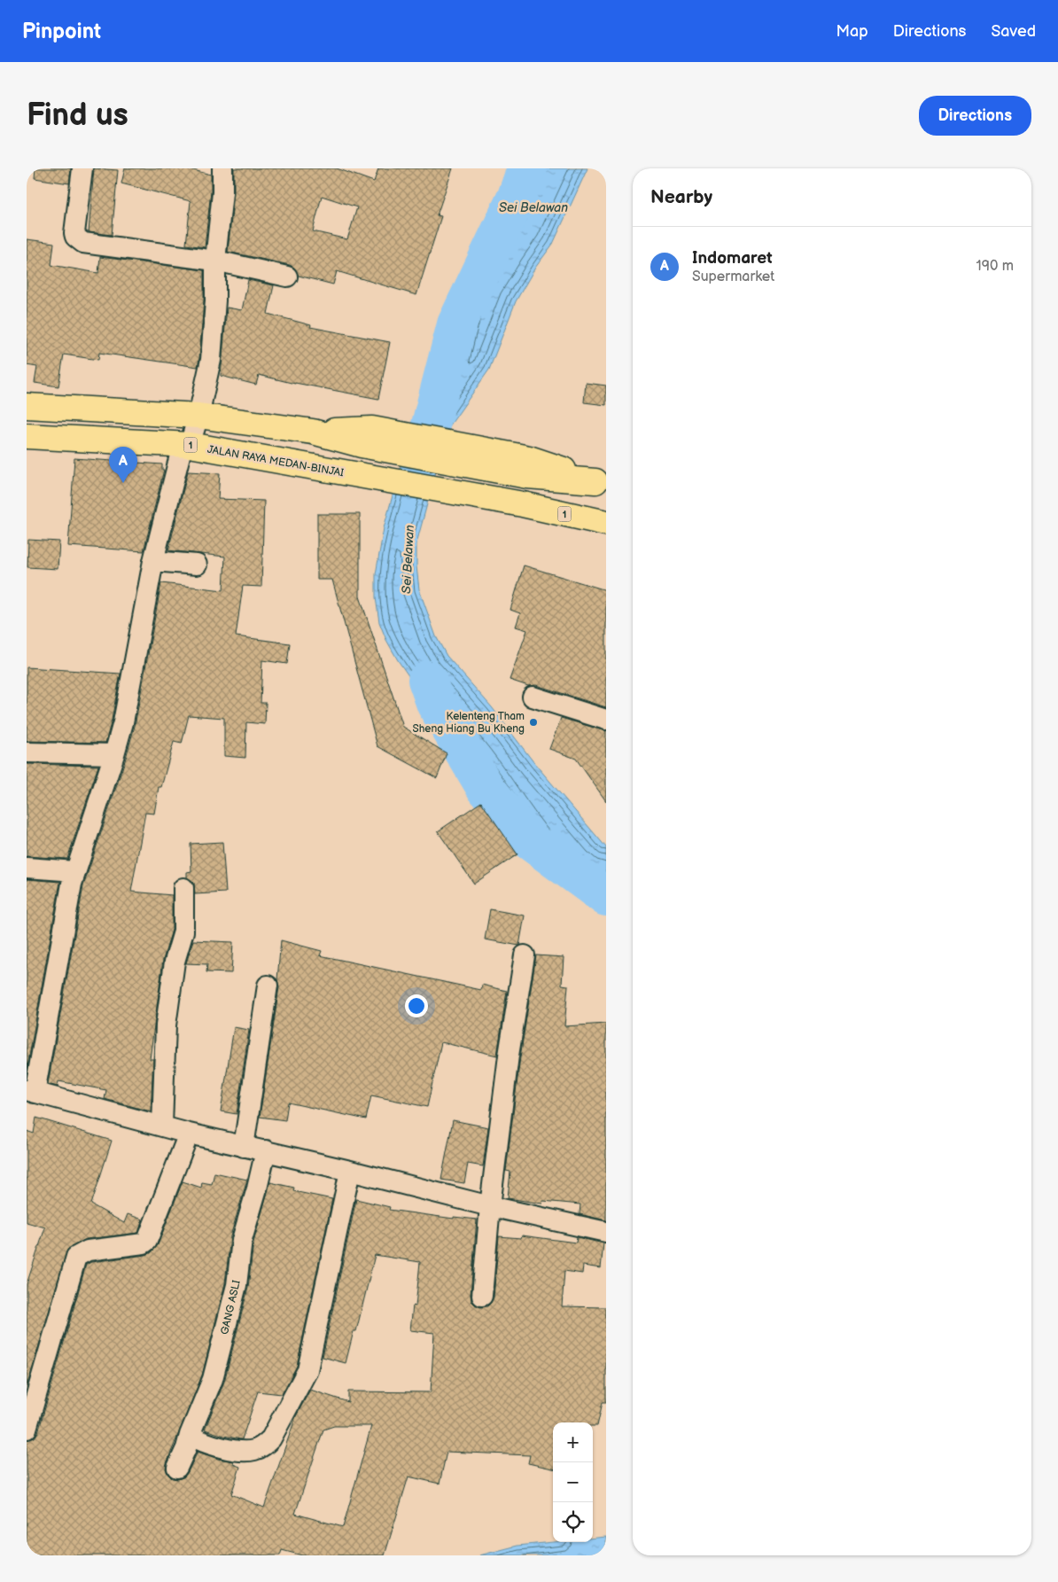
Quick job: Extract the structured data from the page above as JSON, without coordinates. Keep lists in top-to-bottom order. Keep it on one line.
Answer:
{"streets":{"highway":["1","JALAN RAYA MEDAN-BINJAI"],"street":["GANG ASLI"]},"water":["Sei Belawan"],"places":["Kelenteng Tham Sheng Hiang Bu Kheng"],"page":{"header":"Pinpoint","nav":["Map","Directions","Saved"],"buttons":"Directions","title":"Find us","heading":"Nearby","list":[{"mark":"A","name":"Indomaret","note":"Supermarket","value":"190 m"}],"pins":"A","map_buttons":["+","−"]}}
